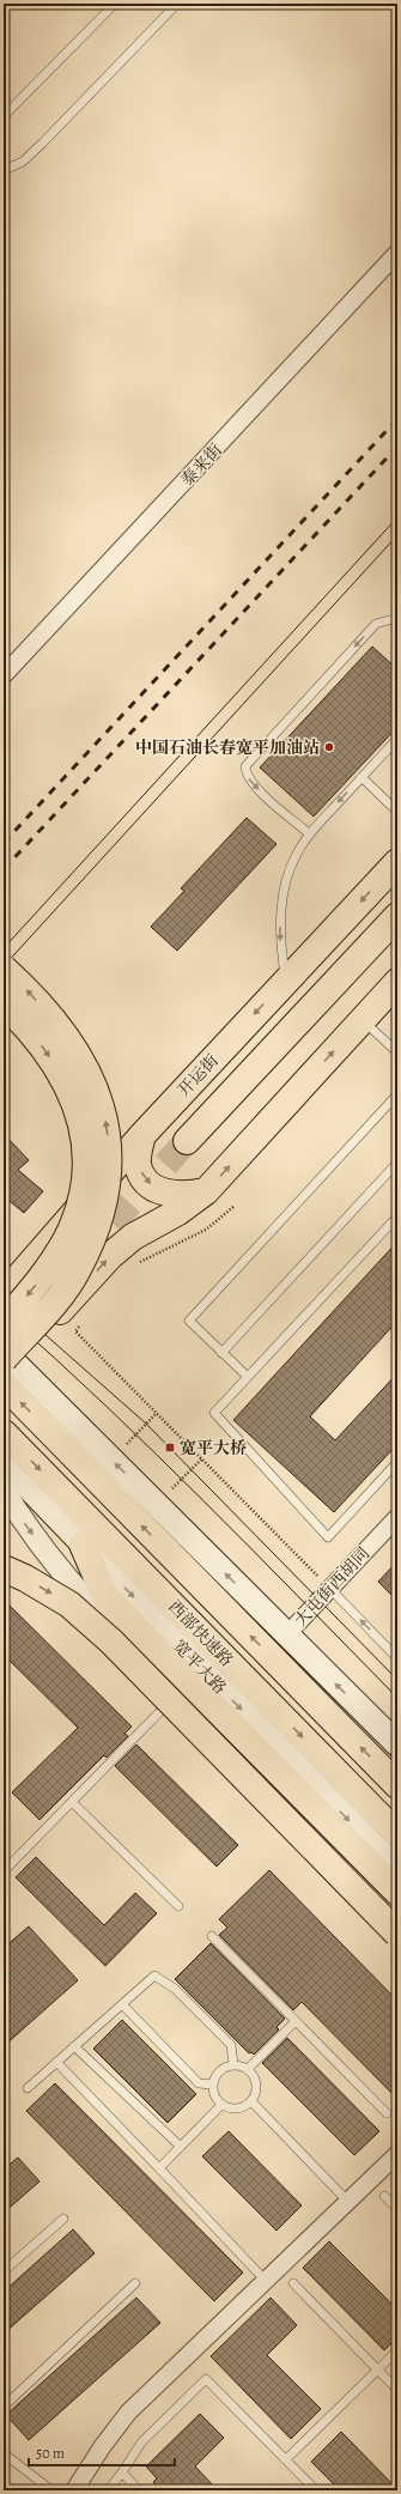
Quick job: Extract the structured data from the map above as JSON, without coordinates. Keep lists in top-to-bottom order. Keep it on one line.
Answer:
{"streets":{"main road":["开运街","西部快速路","宽平大路"],"street":["泰来街","大屯街西胡同"]},"places":{"other":["中国石油长春宽平加油站"],"transit":["宽平大桥"]},"scale_bar":"50 m"}
